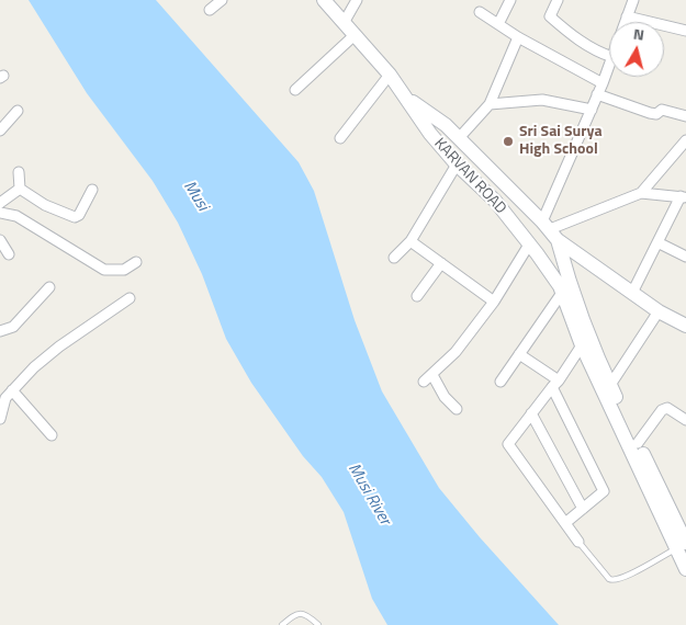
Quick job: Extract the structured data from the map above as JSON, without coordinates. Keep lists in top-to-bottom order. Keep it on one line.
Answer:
{"streets":{"street":["KARVAN ROAD"]},"water":["Musi","Musi River"],"places":["Sri Sai Surya High School"],"north":"top"}
